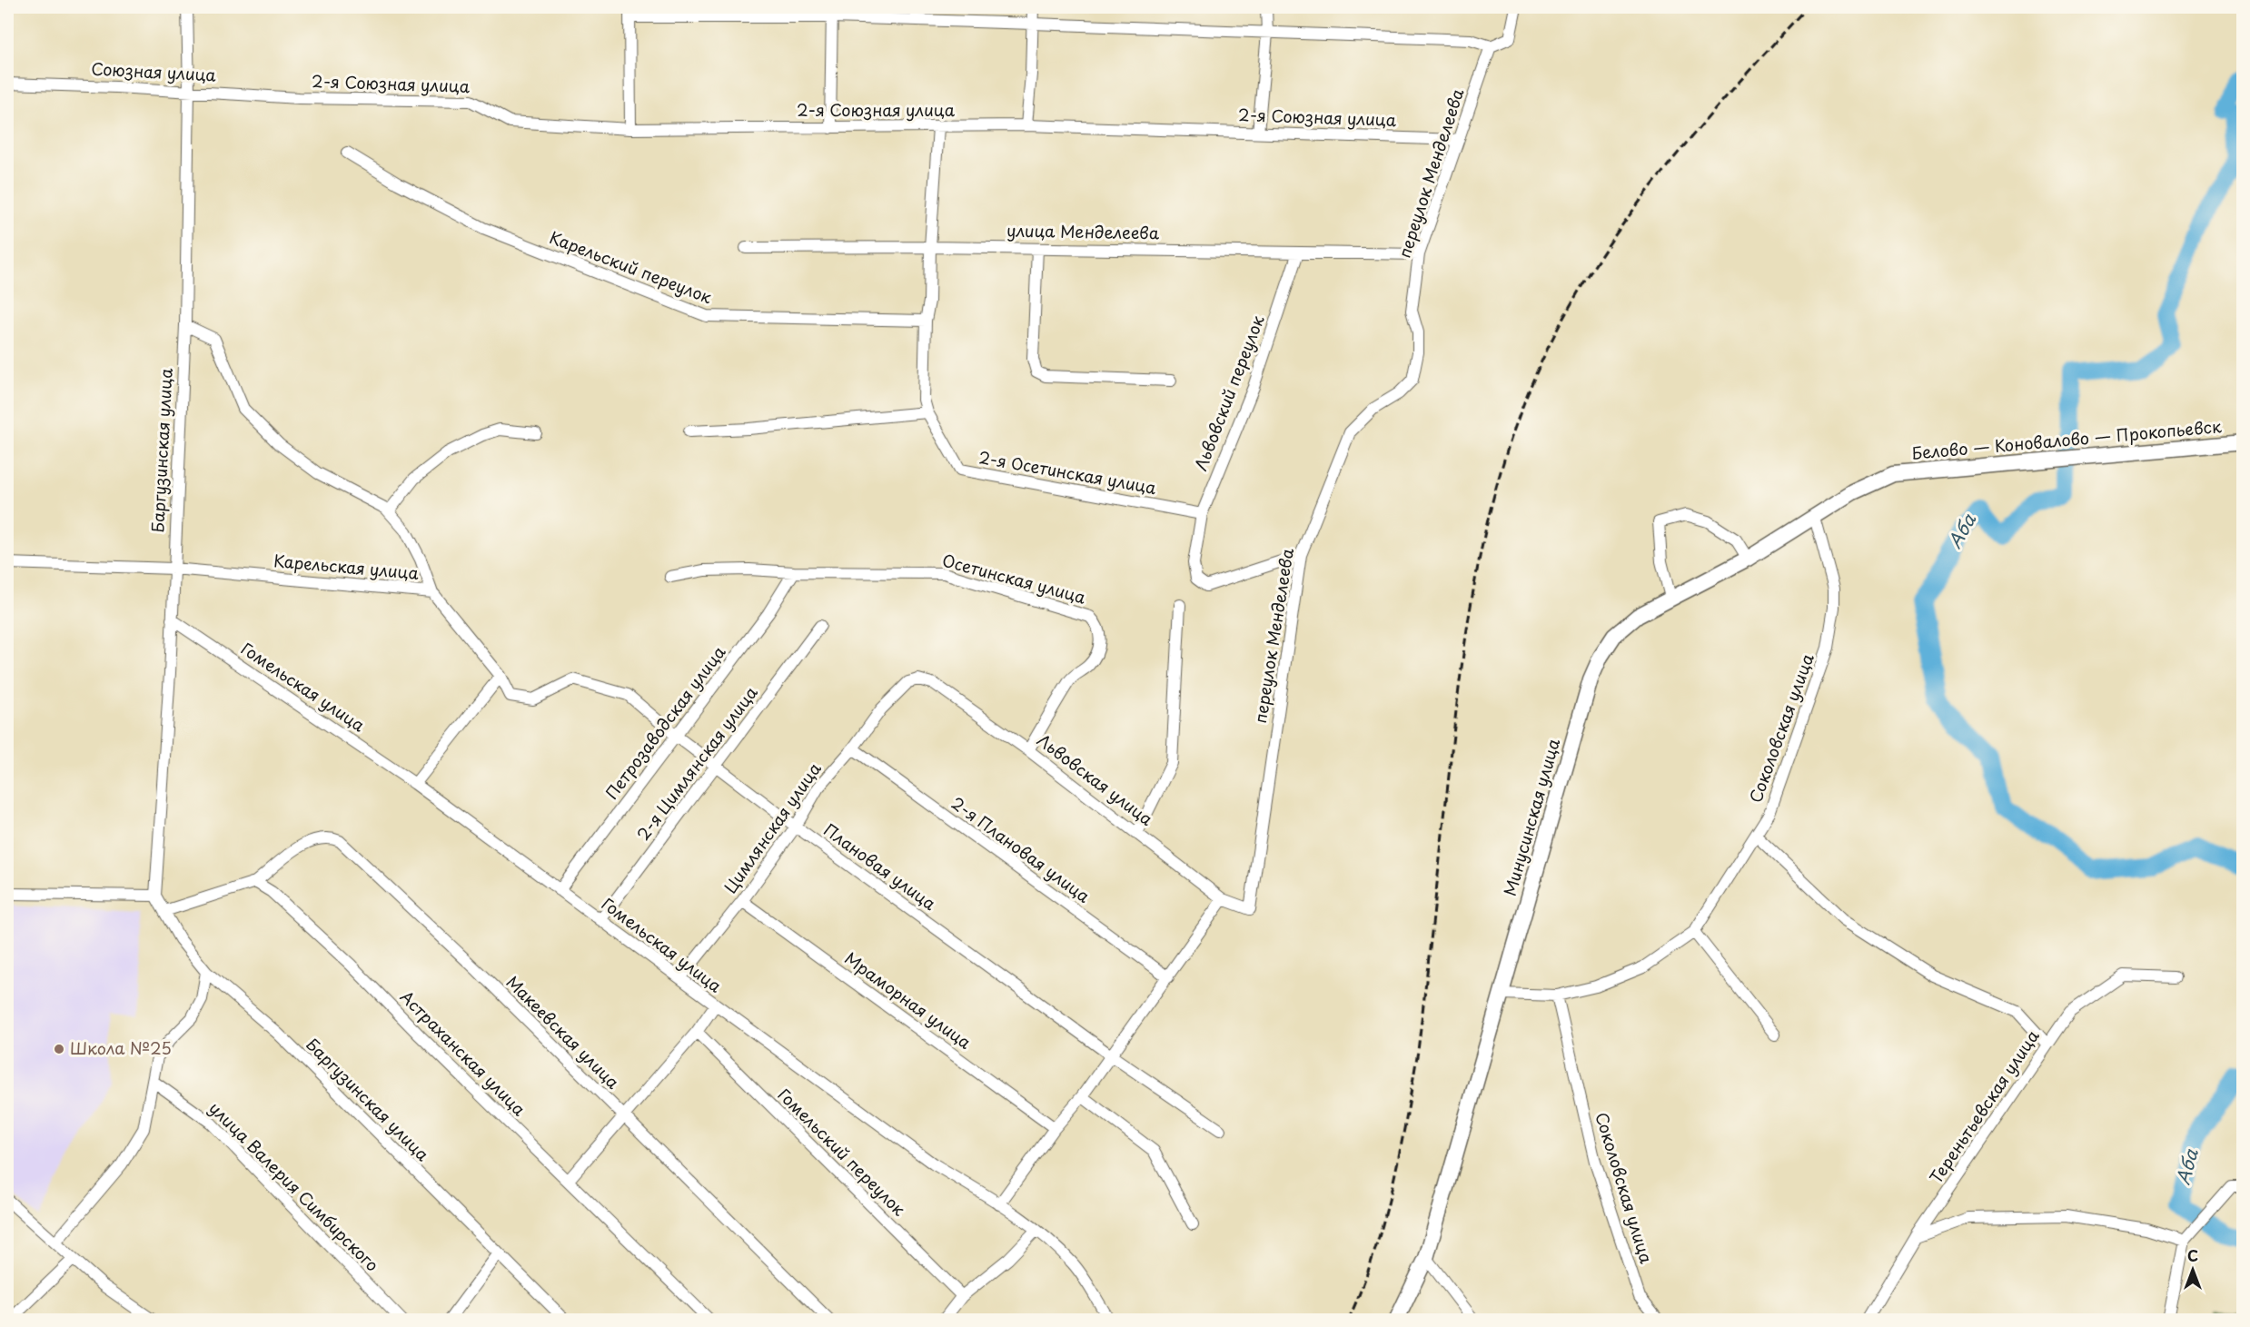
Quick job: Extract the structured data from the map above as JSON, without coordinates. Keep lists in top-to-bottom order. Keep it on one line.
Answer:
{"streets":{"main road":["Белово — Коновалово — Прокопьевск","Минусинская улица"],"street":["Союзная улица","2-я Союзная улица","переулок Менделеева","улица Менделеева","Карельский переулок","Львовский переулок","Баргузинская улица","2-я Осетинская улица","Карельская улица","Осетинская улица","Гомельская улица","Петрозаводская улица","Соколовская улица","2-я Цимлянская улица","Львовская улица","Цимлянская улица","2-я Плановая улица","Плановая улица","Мраморная улица","Макеевская улица","Астраханская улица","Тереньтьевская улица","Гомельский переулок","улица Валерия Симбирского"]},"crossings":[["Союзная улица","2-я Союзная улица"],["Союзная улица","Баргузинская улица"],["2-я Союзная улица","переулок Менделеева"],["переулок Менделеева","улица Менделеева"],["переулок Менделеева","Львовский переулок"],["переулок Менделеева","Львовская улица"],["улица Менделеева","Львовский переулок"],["Львовский переулок","2-я Осетинская улица"],["Белово — Коновалово — Прокопьевск","Минусинская улица"],["Баргузинская улица","Карельская улица"],["Баргузинская улица","Гомельская улица"],["Осетинская улица","Петрозаводская улица"],["Осетинская улица","Львовская улица"],["Гомельская улица","Петрозаводская улица"],["Гомельская улица","2-я Цимлянская улица"],["Гомельская улица","Цимлянская улица"],["Петрозаводская улица","Плановая улица"],["Соколовская улица","Минусинская улица"],["2-я Цимлянская улица","Плановая улица"],["Львовская улица","Цимлянская улица"],["Цимлянская улица","2-я Плановая улица"],["Цимлянская улица","Плановая улица"],["Цимлянская улица","Мраморная улица"],["Макеевская улица","Астраханская улица"]],"water":["Аба"],"places":["Школа №25"],"north":"top"}
